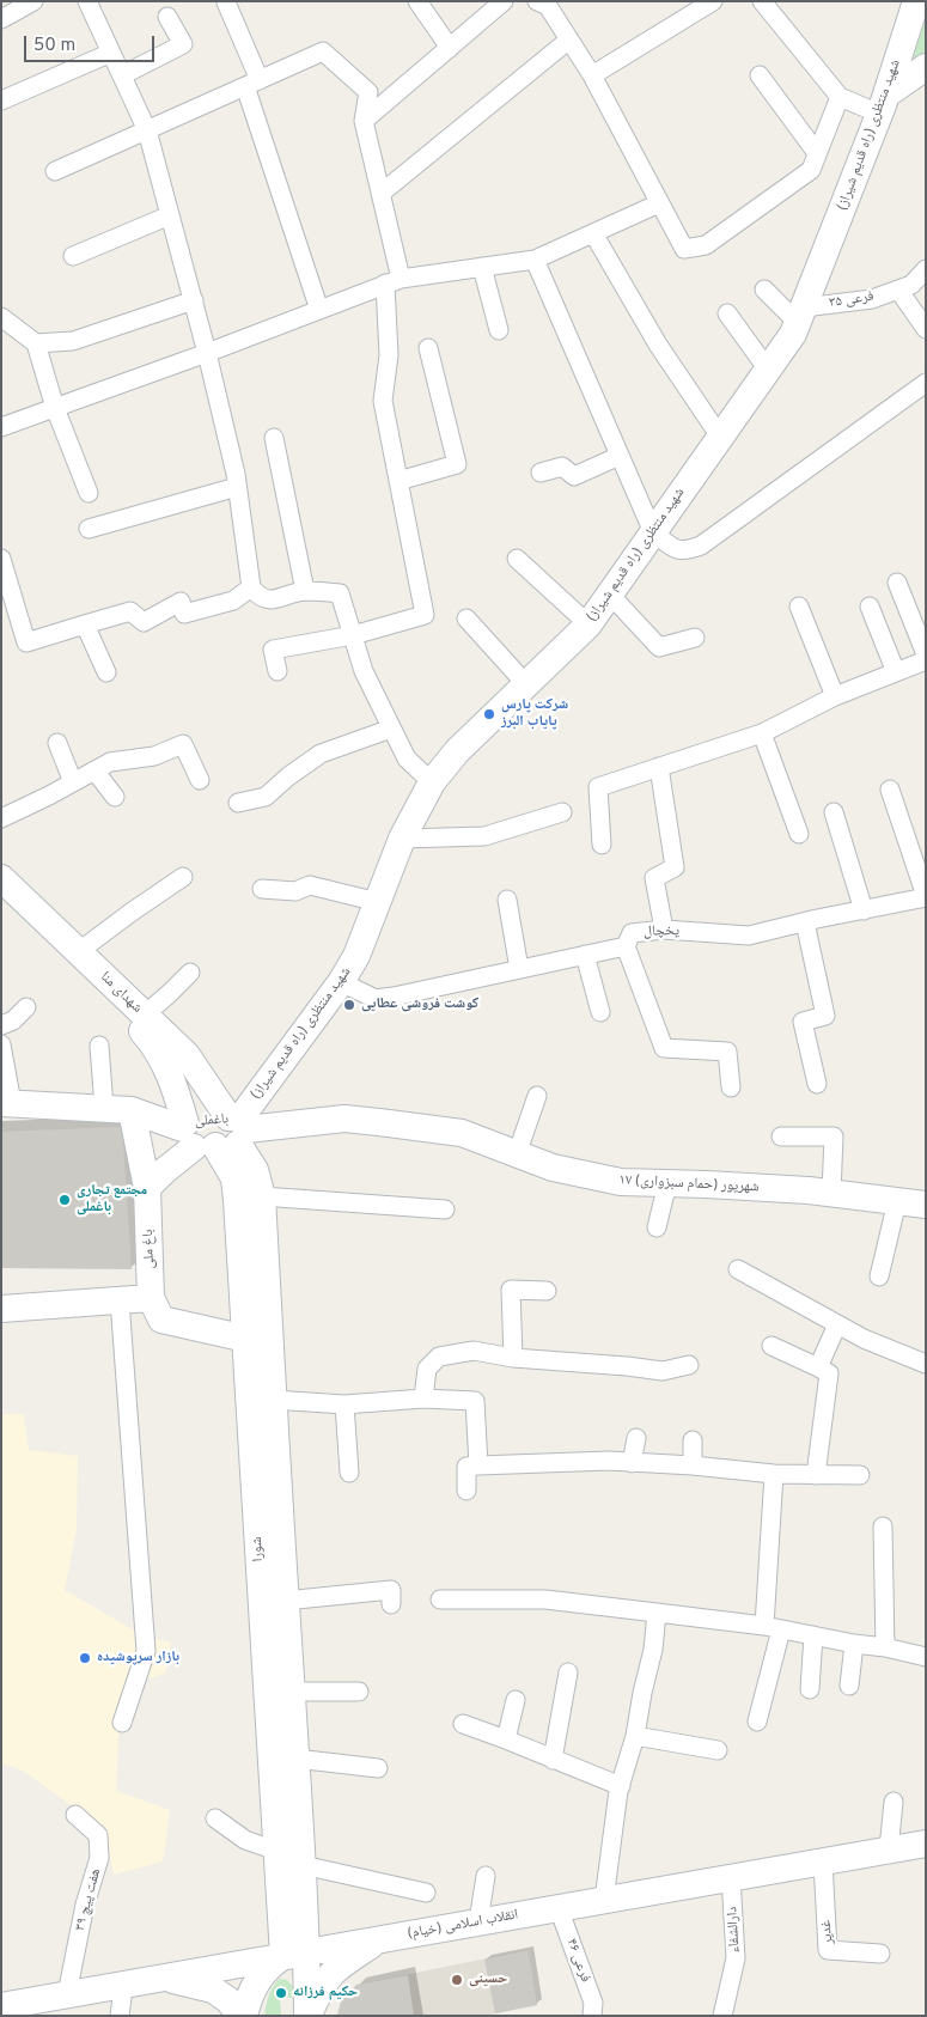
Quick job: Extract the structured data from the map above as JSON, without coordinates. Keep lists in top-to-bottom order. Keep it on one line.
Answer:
{"streets":{"street":["شهید منتظری (راه قدیم شیراز)","فرعی ۳۵","یخچال","شهدای منا","۱۷ شهریور (حمام سبزواری)","باغ ملی","شورا","هفت پیچ ۳۹","انقلاب اسلامی (خیام)","دارالشفاء","غدیر","فرعی ۴۶"]},"crossings":[["شهید منتظری (راه قدیم شیراز)","فرعی ۳۵"],["شهید منتظری (راه قدیم شیراز)","یخچال"],["شهید منتظری (راه قدیم شیراز)","شهدای منا"],["شهید منتظری (راه قدیم شیراز)","۱۷ شهریور (حمام سبزواری)"],["شهید منتظری (راه قدیم شیراز)","باغ ملی"],["شهید منتظری (راه قدیم شیراز)","شورا"],["شهدای منا","۱۷ شهریور (حمام سبزواری)"],["شهدای منا","شورا"],["۱۷ شهریور (حمام سبزواری)","شورا"],["شورا","انقلاب اسلامی (خیام)"],["هفت پیچ ۳۹","انقلاب اسلامی (خیام)"],["انقلاب اسلامی (خیام)","دارالشفاء"],["انقلاب اسلامی (خیام)","غدیر"],["انقلاب اسلامی (خیام)","فرعی ۴۶"]],"places":["شرکت پارس پایاب البرز","گوشت فروشی عطایی","مجتمع تجاری باغملی","بازار سرپوشیده","حسینی","حکیم فرزانه"],"scale_bar":"50 m"}
